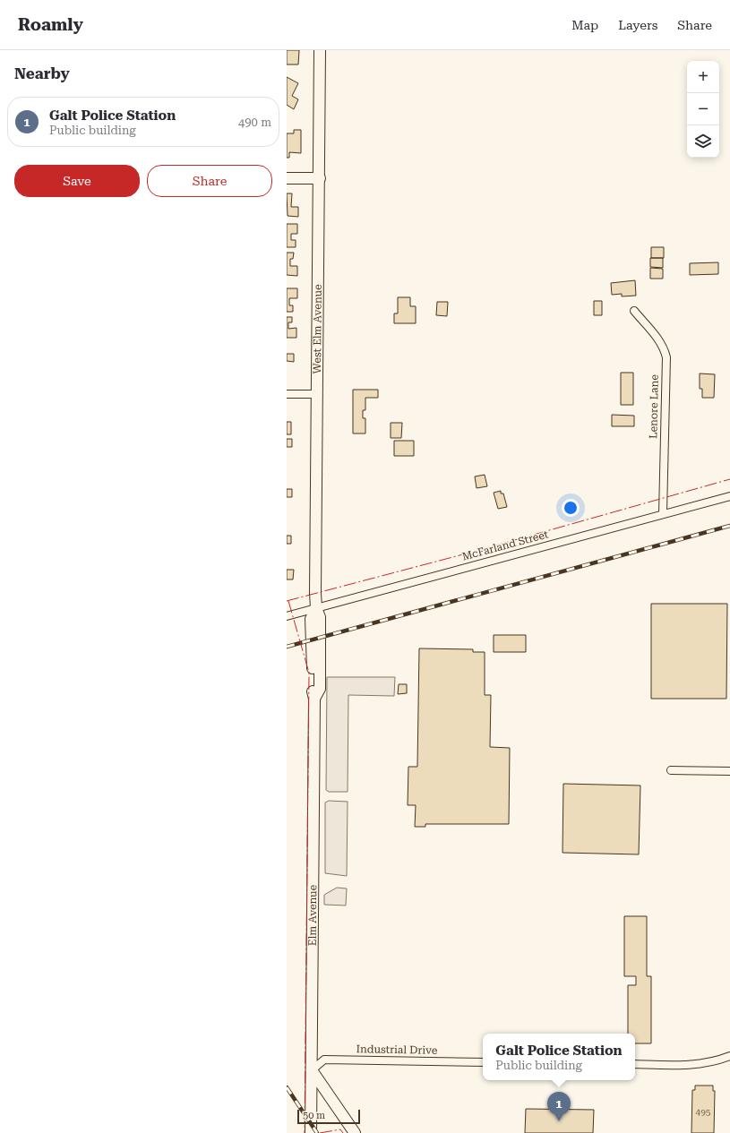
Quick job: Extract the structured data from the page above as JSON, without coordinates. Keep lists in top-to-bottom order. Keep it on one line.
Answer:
{"streets":{"street":["West Elm Avenue","Lenore Lane","McFarland Street","Elm Avenue","Industrial Drive"]},"crossings":[["West Elm Avenue","McFarland Street"],["West Elm Avenue","Elm Avenue"],["Lenore Lane","McFarland Street"],["Elm Avenue","Industrial Drive"]],"house_numbers":["495"],"scale_bar":"50 m","page":{"header":"Roamly","nav":["Map","Layers","Share"],"heading":"Nearby","map_buttons":["+","−"],"list":[{"mark":"1","name":"Galt Police Station","note":"Public building","value":"490 m"}],"buttons":["Save","Share"],"popup":["Galt Police Station","Public building"],"pins":"1","scale":"50 m"}}
